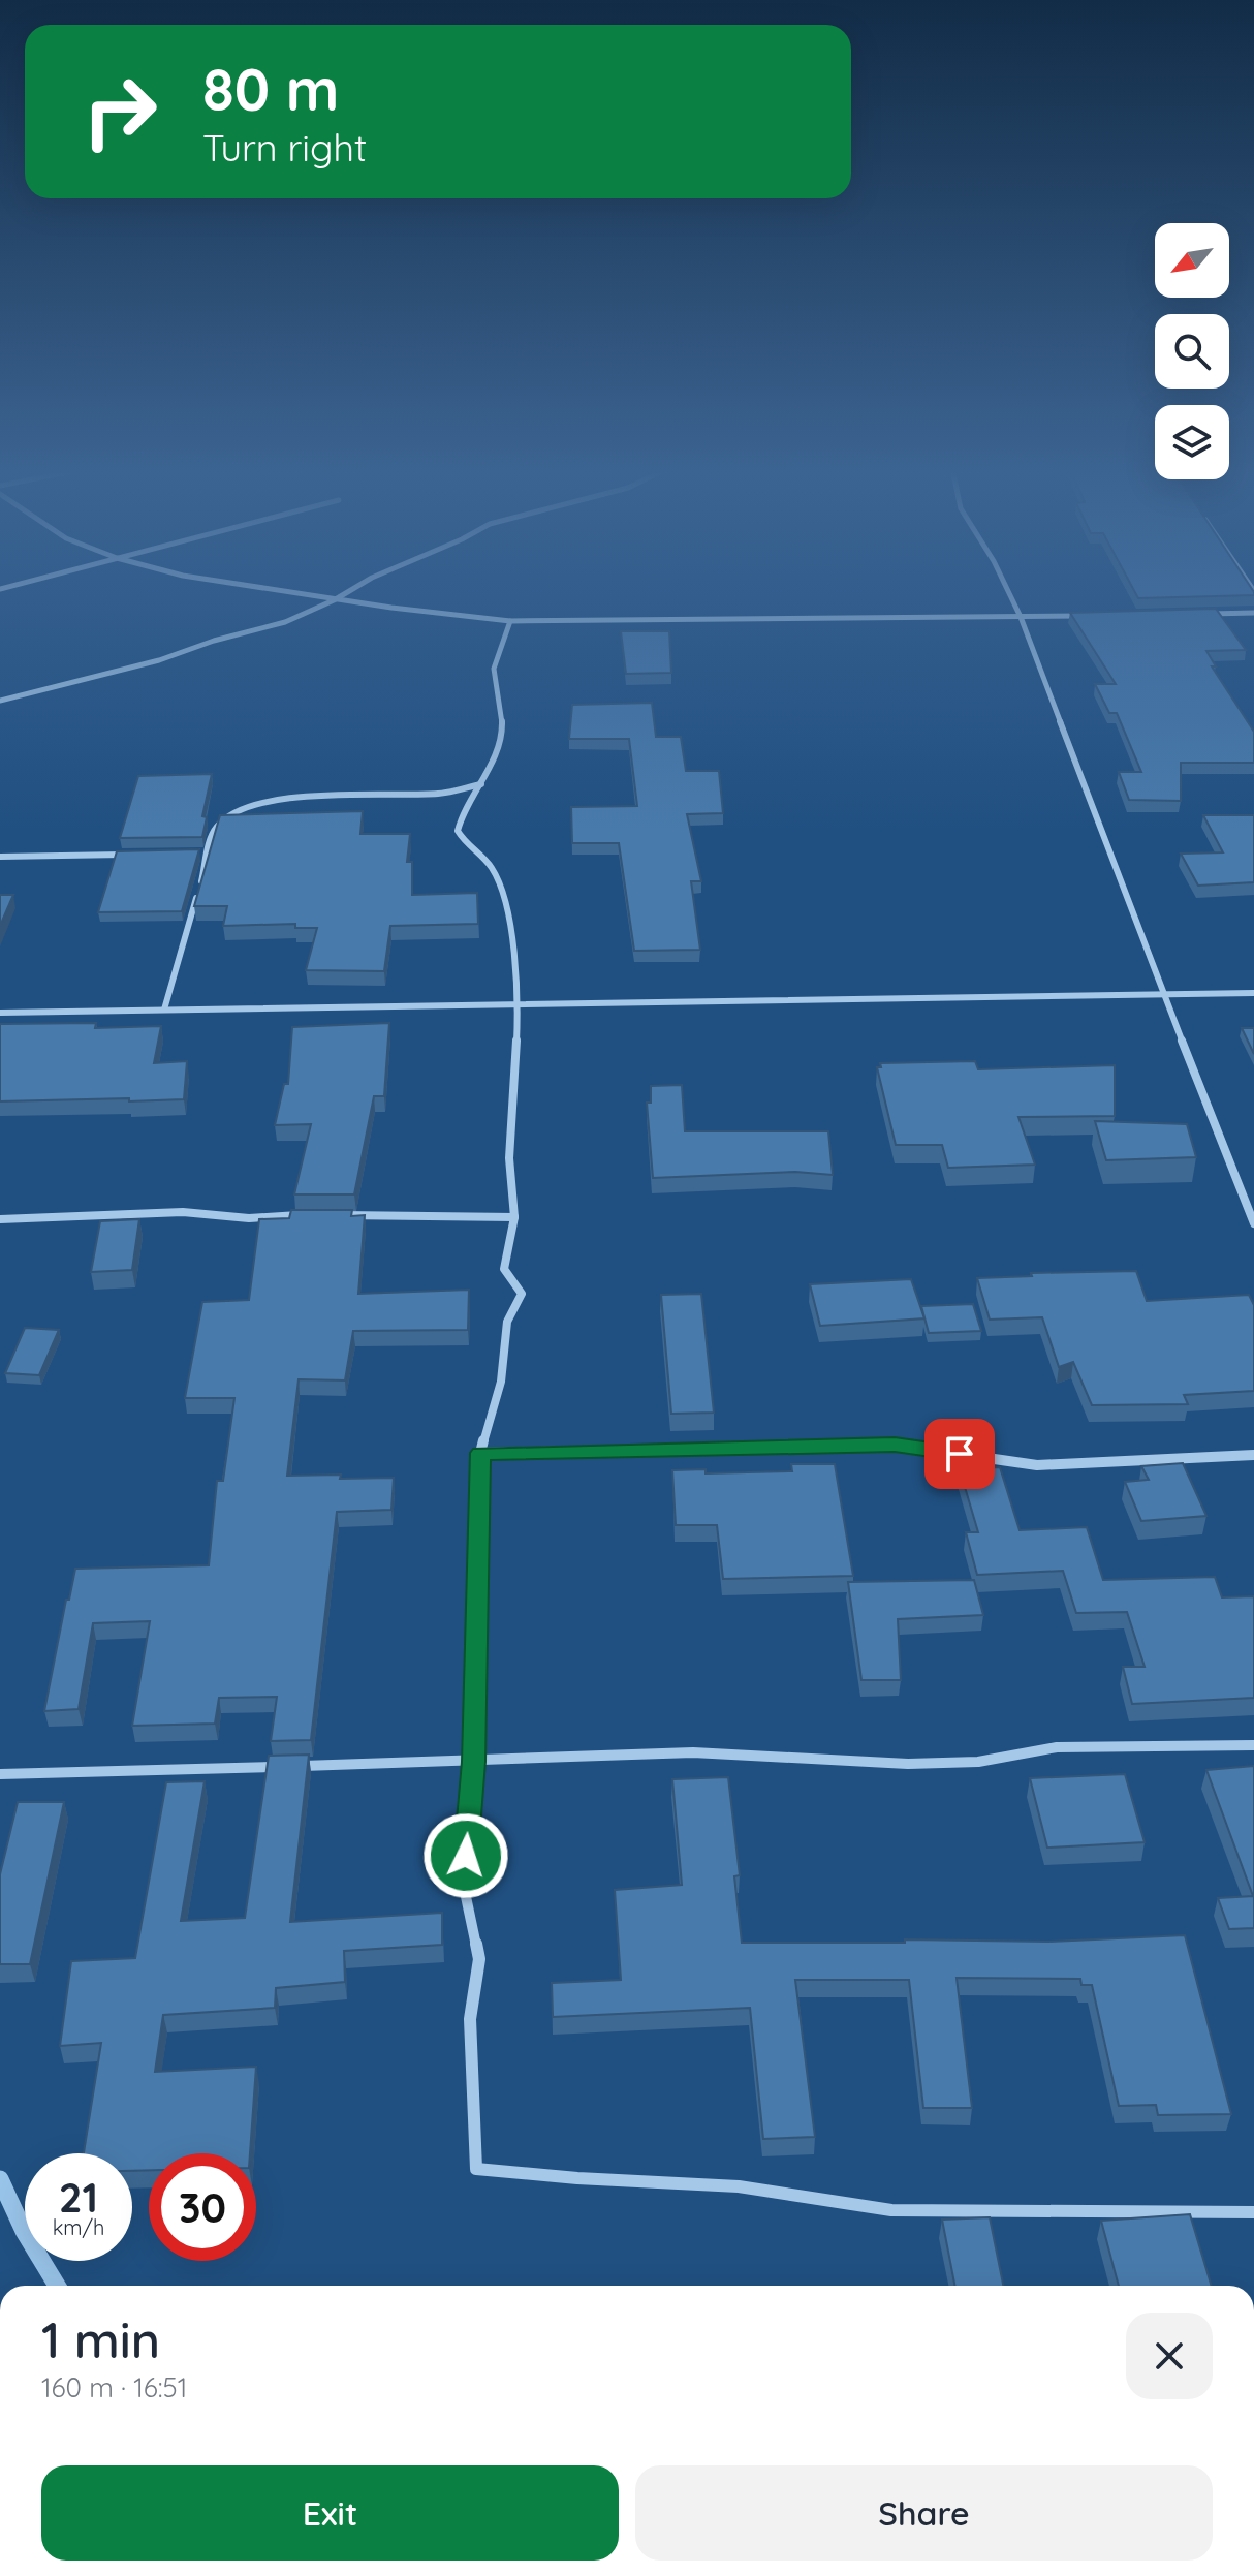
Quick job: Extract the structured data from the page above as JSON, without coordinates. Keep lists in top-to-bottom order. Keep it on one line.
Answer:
{"north":"bottom left","page":{"turn":["80 m","Turn right"],"speed":"21 km/h","limit":"30","heading":["1 min","160 m · 16:51"],"buttons":["Exit","Share"]}}
